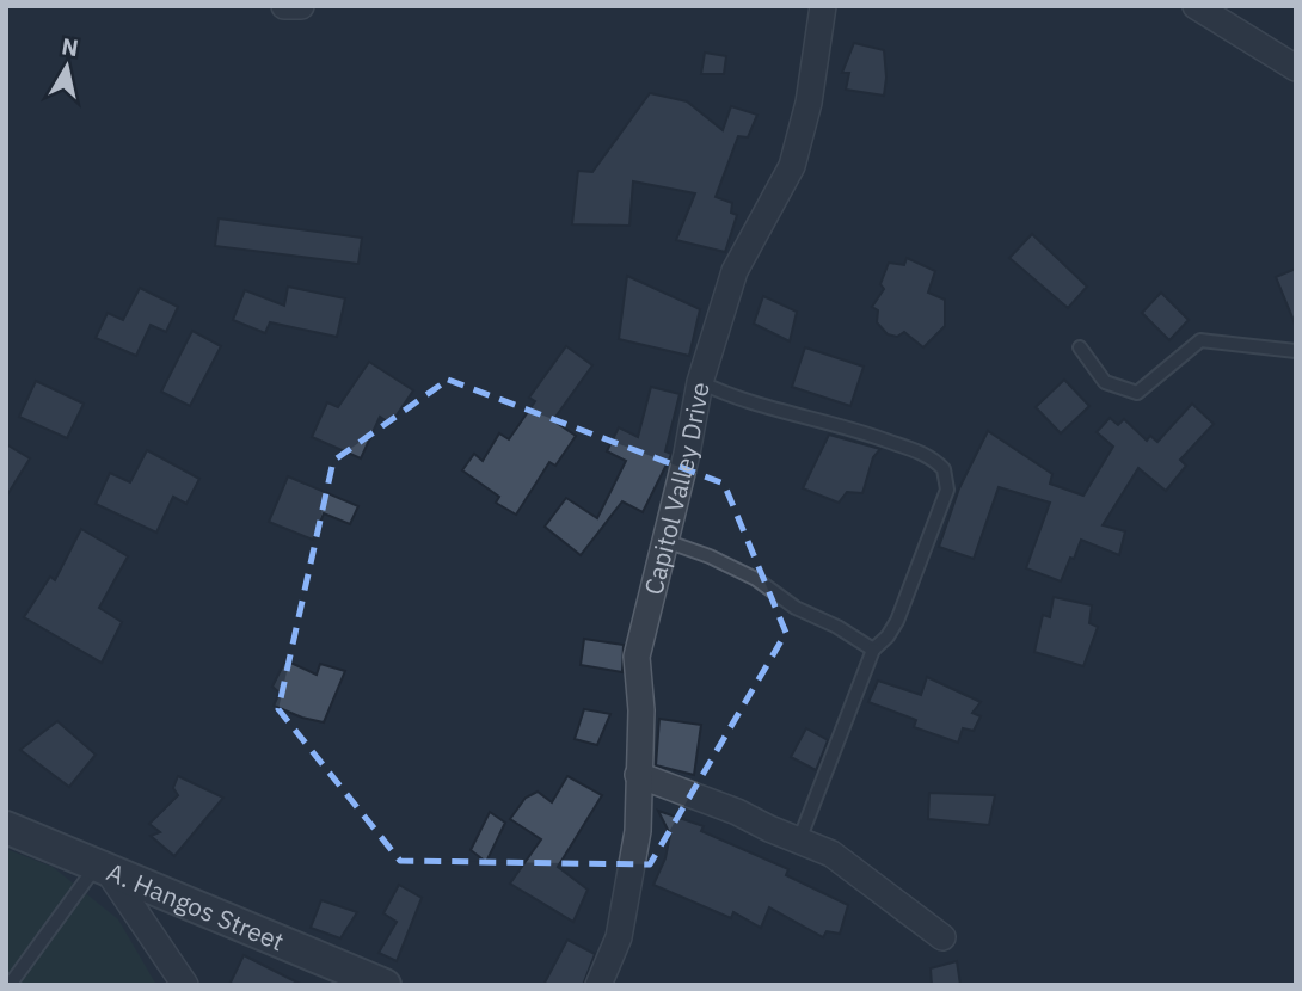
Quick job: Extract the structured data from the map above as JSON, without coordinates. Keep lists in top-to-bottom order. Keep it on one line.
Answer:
{"streets":{"street":["Capitol Valley Drive","A. Hangos Street"]},"north":"top"}
